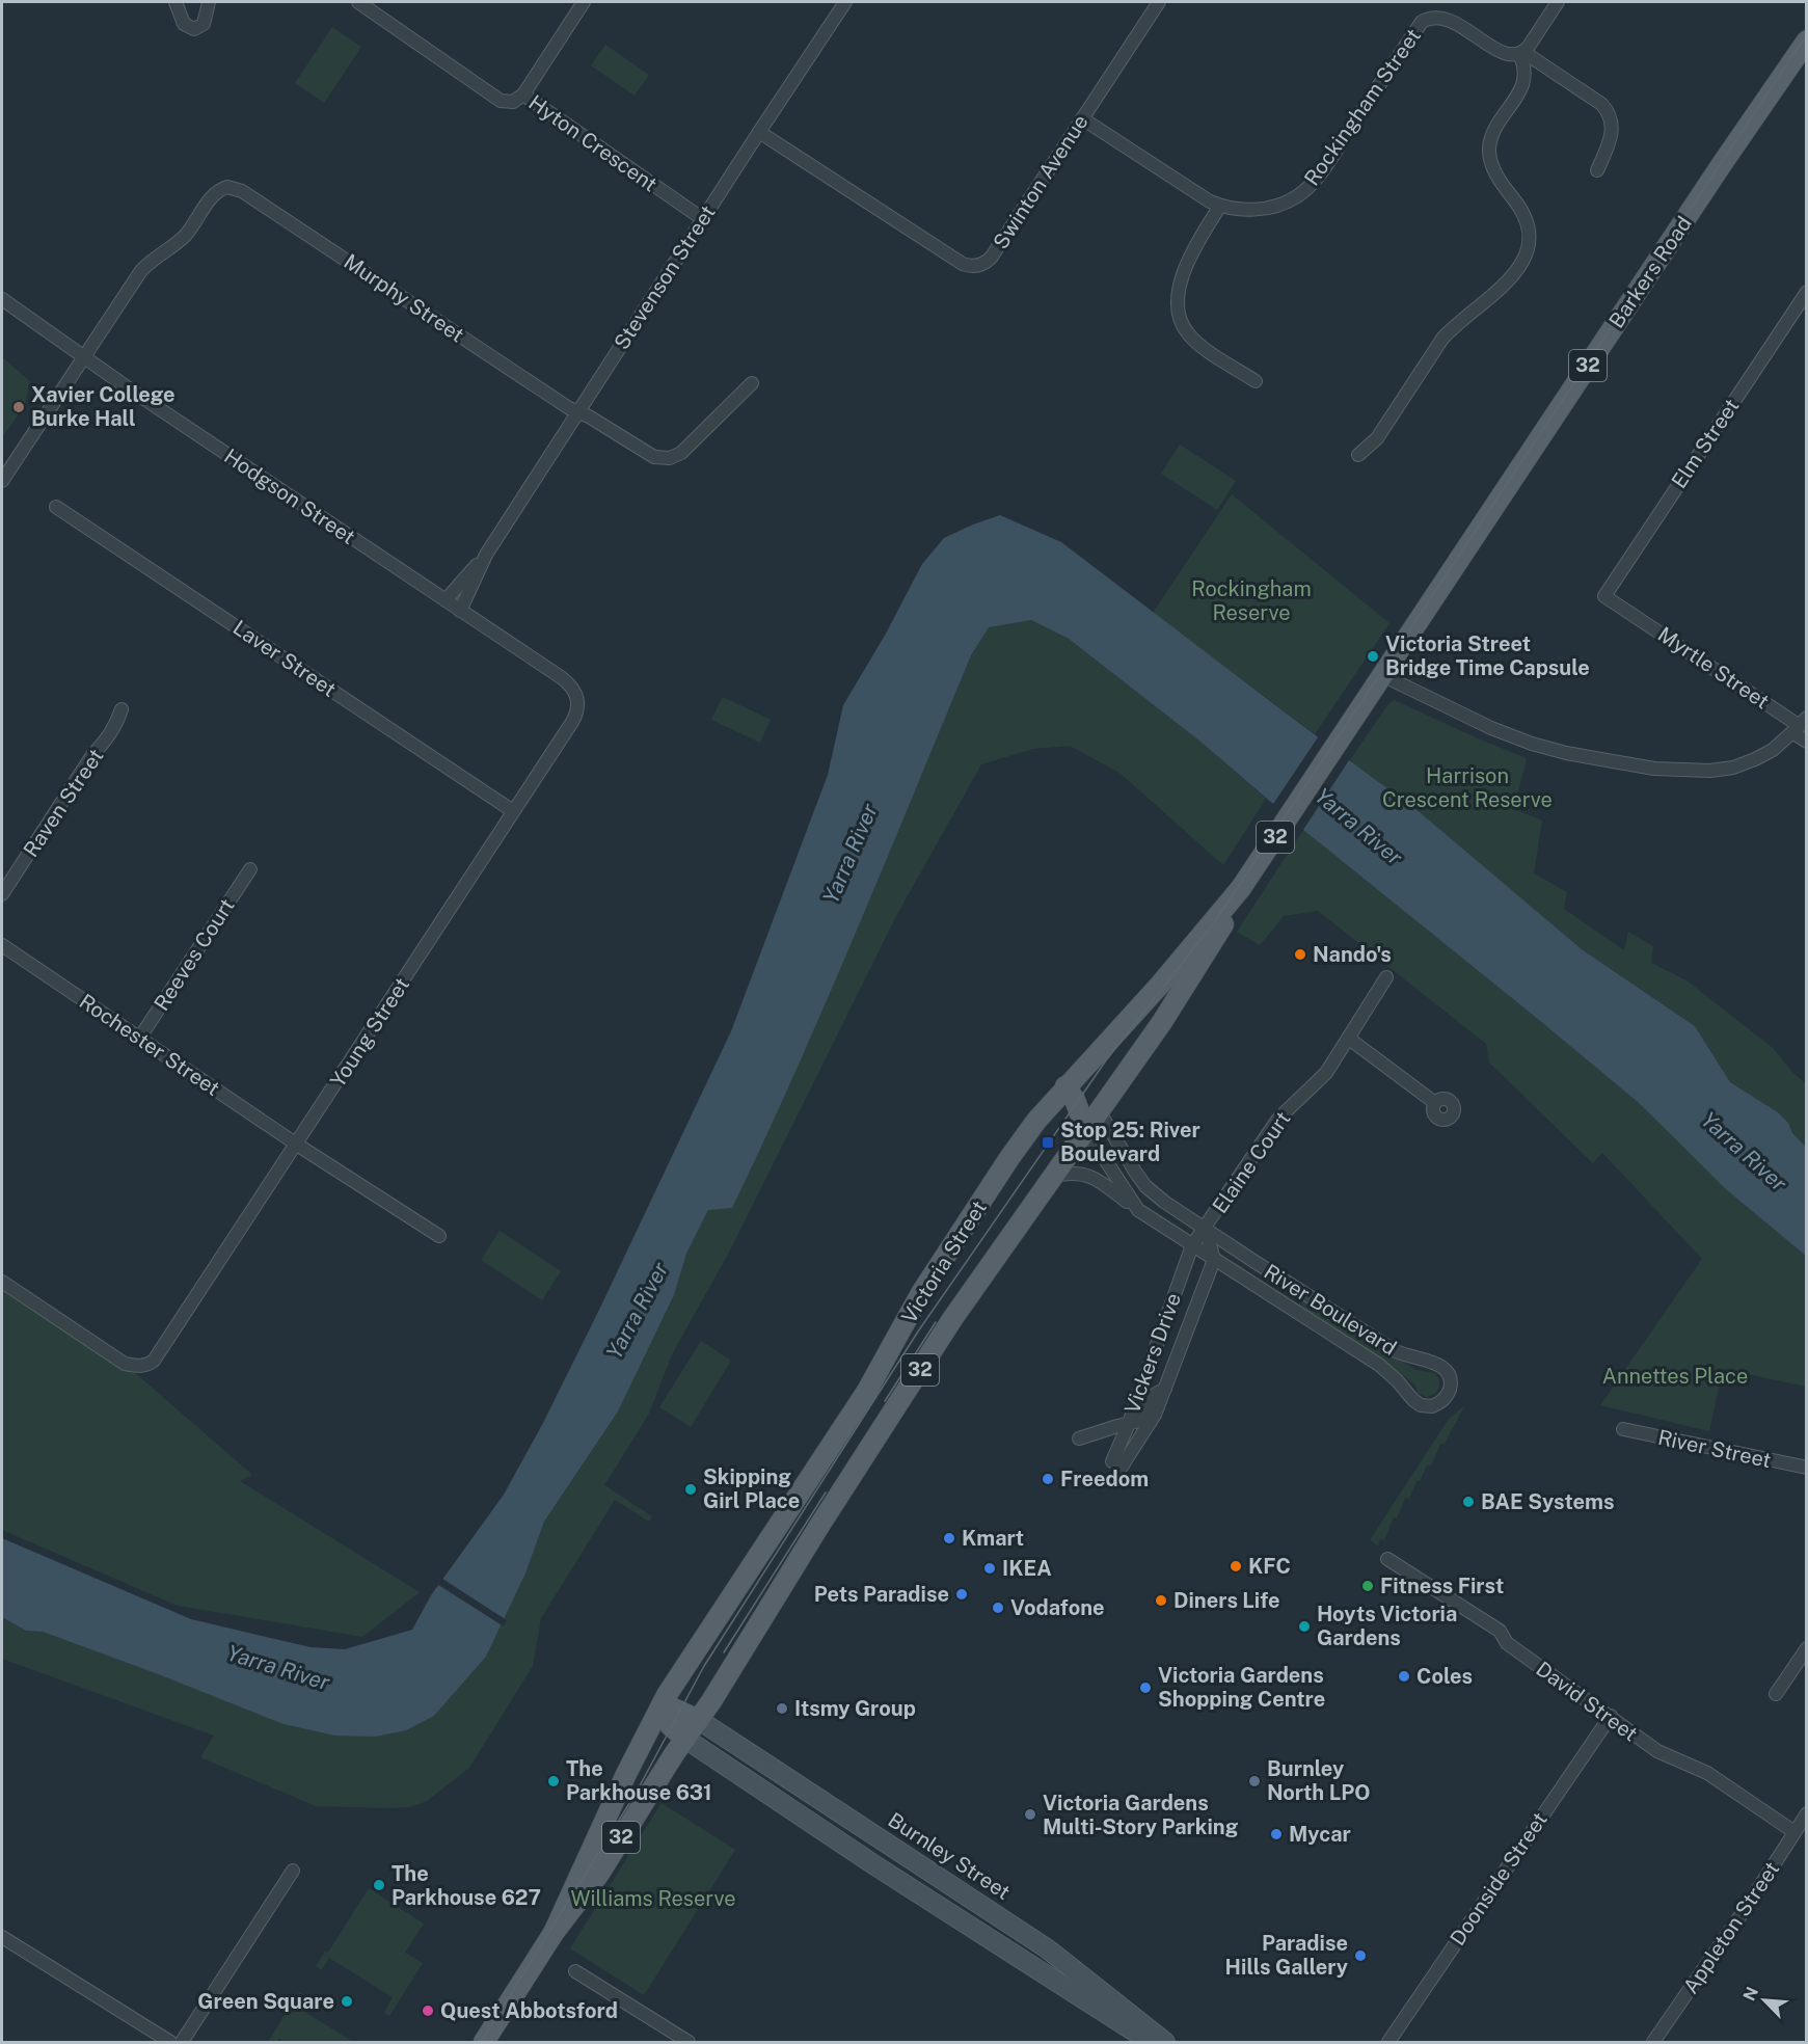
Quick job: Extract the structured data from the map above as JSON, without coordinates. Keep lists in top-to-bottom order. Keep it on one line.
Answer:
{"streets":{"main road":["Barkers Road","32","Victoria Street","Burnley Street"],"street":["Rockingham Street","Hyton Crescent","Swinton Avenue","Stevenson Street","Murphy Street","Elm Street","Hodgson Street","Laver Street","Myrtle Street","Raven Street","Reeves Court","Young Street","Rochester Street","Elaine Court","River Boulevard","Vickers Drive","River Street","David Street","Doonside Street","Appleton Street"]},"crossings":[["Rockingham Street","Swinton Avenue"],["Hyton Crescent","Stevenson Street"],["Swinton Avenue","Stevenson Street"],["Barkers Road","Victoria Street"],["Stevenson Street","Murphy Street"],["Stevenson Street","Hodgson Street"],["Murphy Street","Hodgson Street"],["Elm Street","Myrtle Street"],["Hodgson Street","Young Street"],["Laver Street","Young Street"],["Reeves Court","Rochester Street"],["Young Street","Rochester Street"],["Elaine Court","River Boulevard"],["Elaine Court","Vickers Drive"],["Victoria Street","River Boulevard"],["Victoria Street","Burnley Street"],["River Boulevard","Vickers Drive"],["David Street","Doonside Street"],["David Street","Appleton Street"]],"water":["Yarra River"],"parks":["Rockingham Reserve","Harrison Crescent Reserve","Annettes Place","Williams Reserve"],"places":{"other":["Xavier College Burke Hall","Victoria Street Bridge Time Capsule","Nando's","Freedom","Skipping Girl Place","BAE Systems","Kmart","KFC","IKEA","Fitness First","Pets Paradise","Diners Life","Vodafone","Hoyts Victoria Gardens","Coles","Victoria Gardens Shopping Centre","Itsmy Group","The Parkhouse 631","Burnley North LPO","Victoria Gardens Multi-Story Parking","Mycar","The Parkhouse 627","Paradise Hills Gallery","Green Square","Quest Abbotsford"],"transit":["Stop 25: River Boulevard"]},"north":"top left"}
